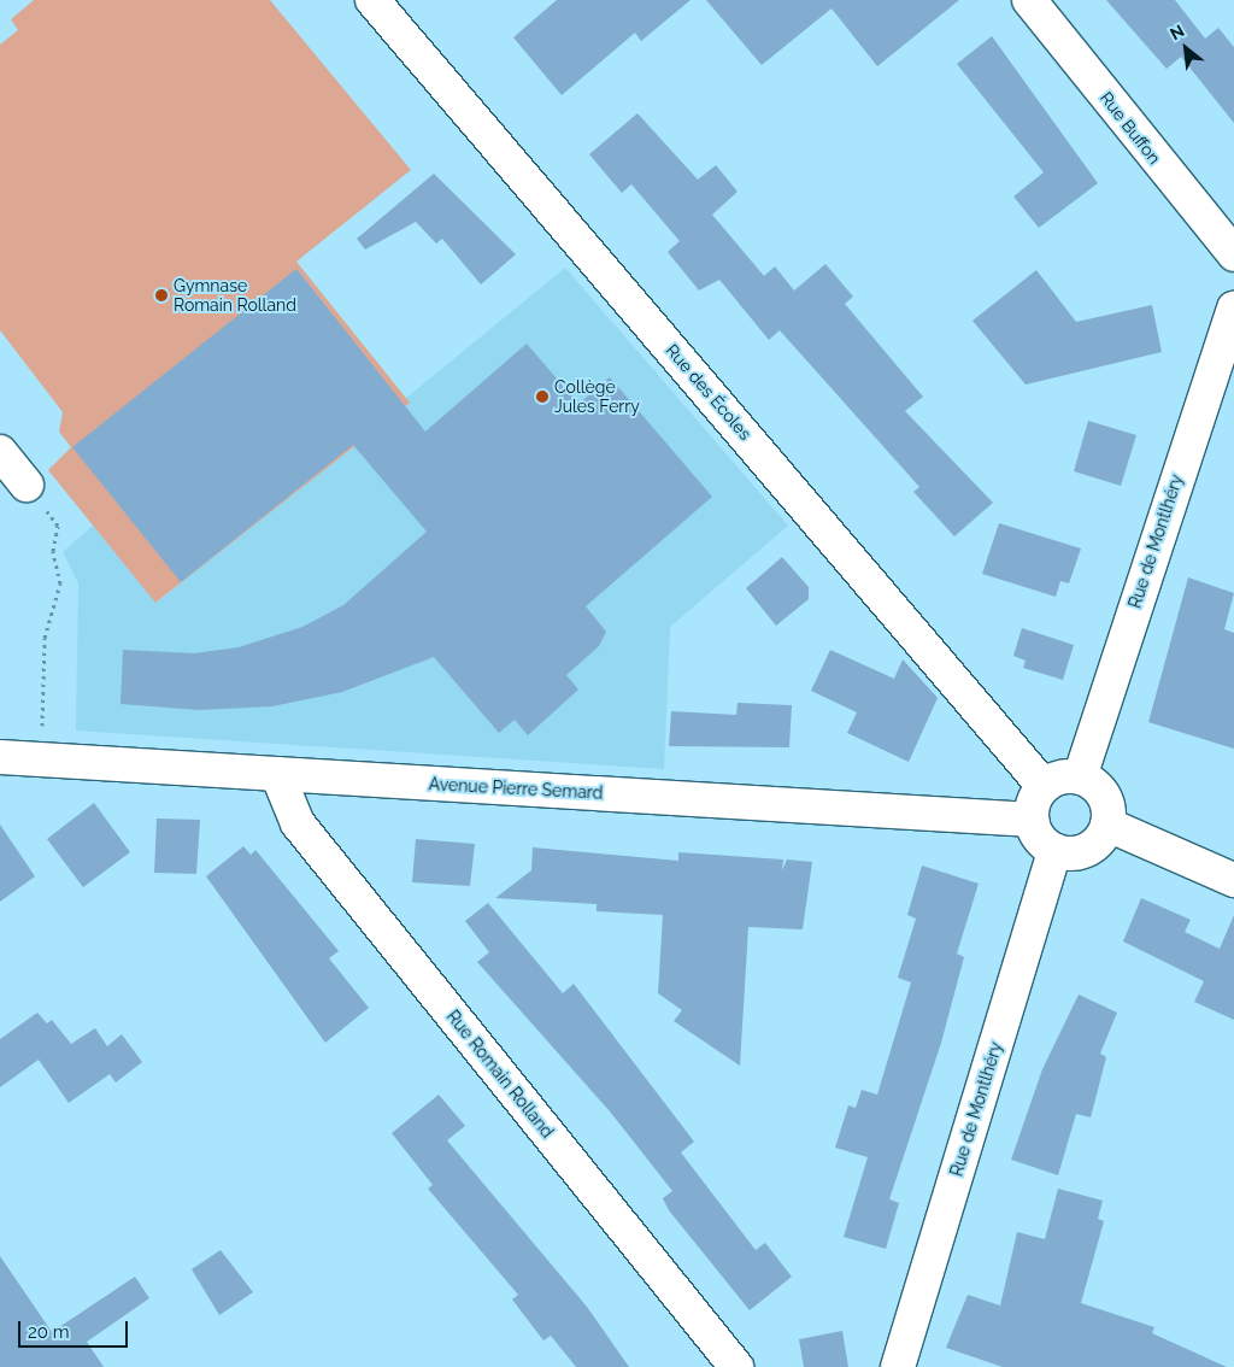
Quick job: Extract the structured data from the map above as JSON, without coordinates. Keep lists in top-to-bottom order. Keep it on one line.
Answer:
{"streets":{"street":["Rue Buffon","Rue des Écoles","Rue de Montlhéry","Avenue Pierre Semard","Rue Romain Rolland"]},"crossings":[["Rue des Écoles","Rue de Montlhéry"],["Rue des Écoles","Avenue Pierre Semard"],["Rue de Montlhéry","Avenue Pierre Semard"],["Avenue Pierre Semard","Rue Romain Rolland"]],"places":["Gymnase Romain Rolland","Collège Jules Ferry"],"scale_bar":"20 m","north":"top left"}
